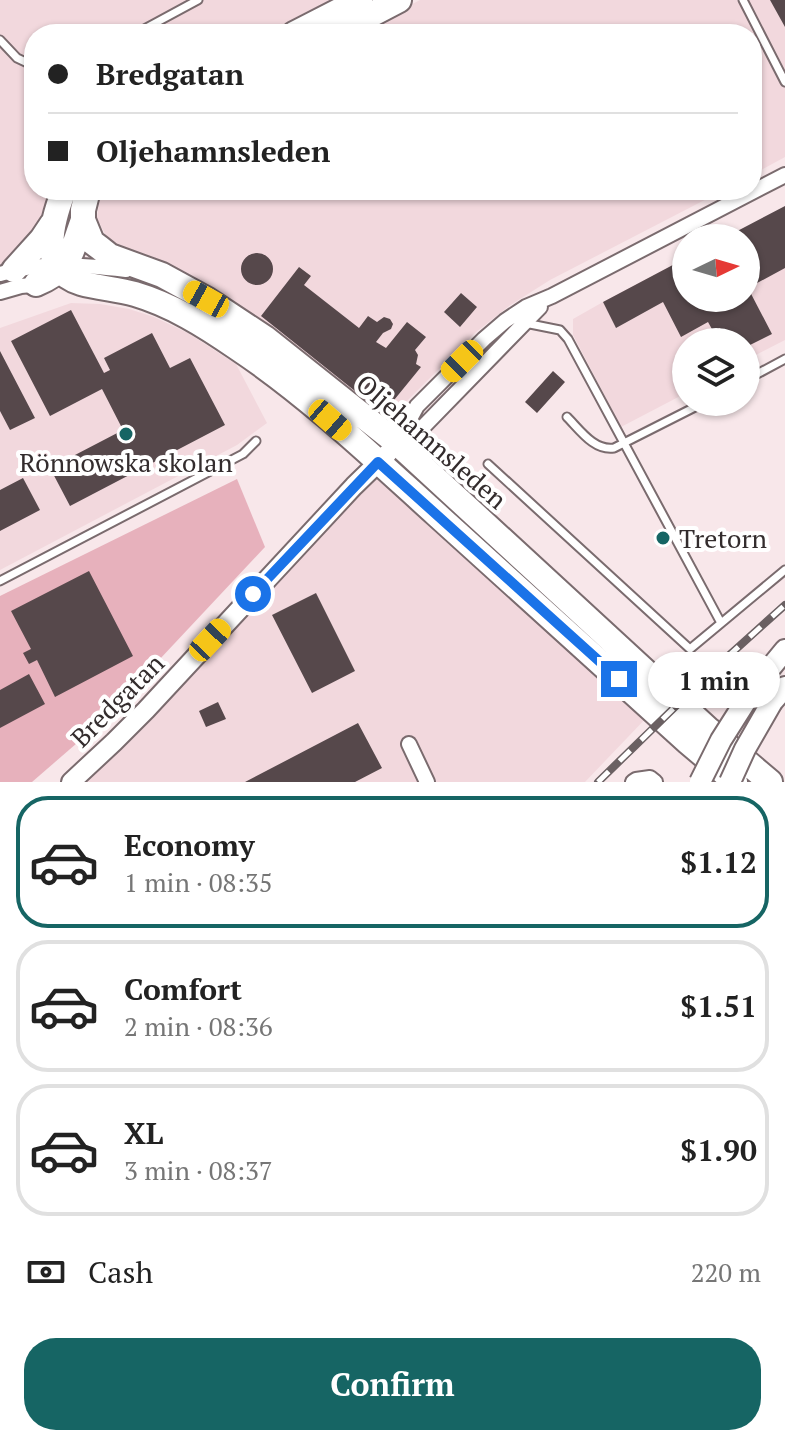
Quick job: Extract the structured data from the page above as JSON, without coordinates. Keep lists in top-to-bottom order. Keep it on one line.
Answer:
{"streets":{"highway":["Oljehamnsleden"],"street":["Bredgatan"]},"crossings":[["Oljehamnsleden","Bredgatan"]],"places":["Rönnowska skolan","Tretorn"],"north":"right","page":{"banner":["Bredgatan","Oljehamnsleden"],"bubble":"1 min","list":[{"name":"Economy","note":"1 min · 08:35","value":"$1.12"},{"name":"Comfort","note":"2 min · 08:36","value":"$1.51"},{"name":"XL","note":"3 min · 08:37","value":"$1.90"}],"pay":["Cash","220 m"],"buttons":"Confirm"}}
